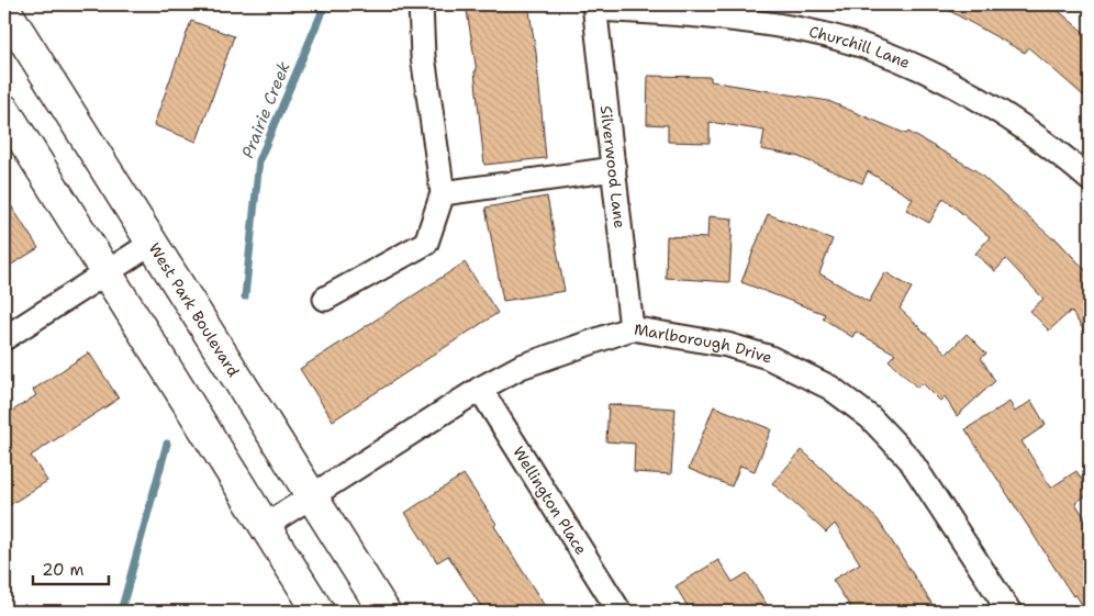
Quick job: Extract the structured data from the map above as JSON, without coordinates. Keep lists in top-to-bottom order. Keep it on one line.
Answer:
{"streets":{"main road":["West Park Boulevard"],"street":["Churchill Lane","Silverwood Lane","Marlborough Drive","Wellington Place"]},"crossings":[["Churchill Lane","Silverwood Lane"],["Silverwood Lane","Marlborough Drive"],["West Park Boulevard","Marlborough Drive"],["Marlborough Drive","Wellington Place"]],"water":["Prairie Creek"],"scale_bar":"20 m"}
